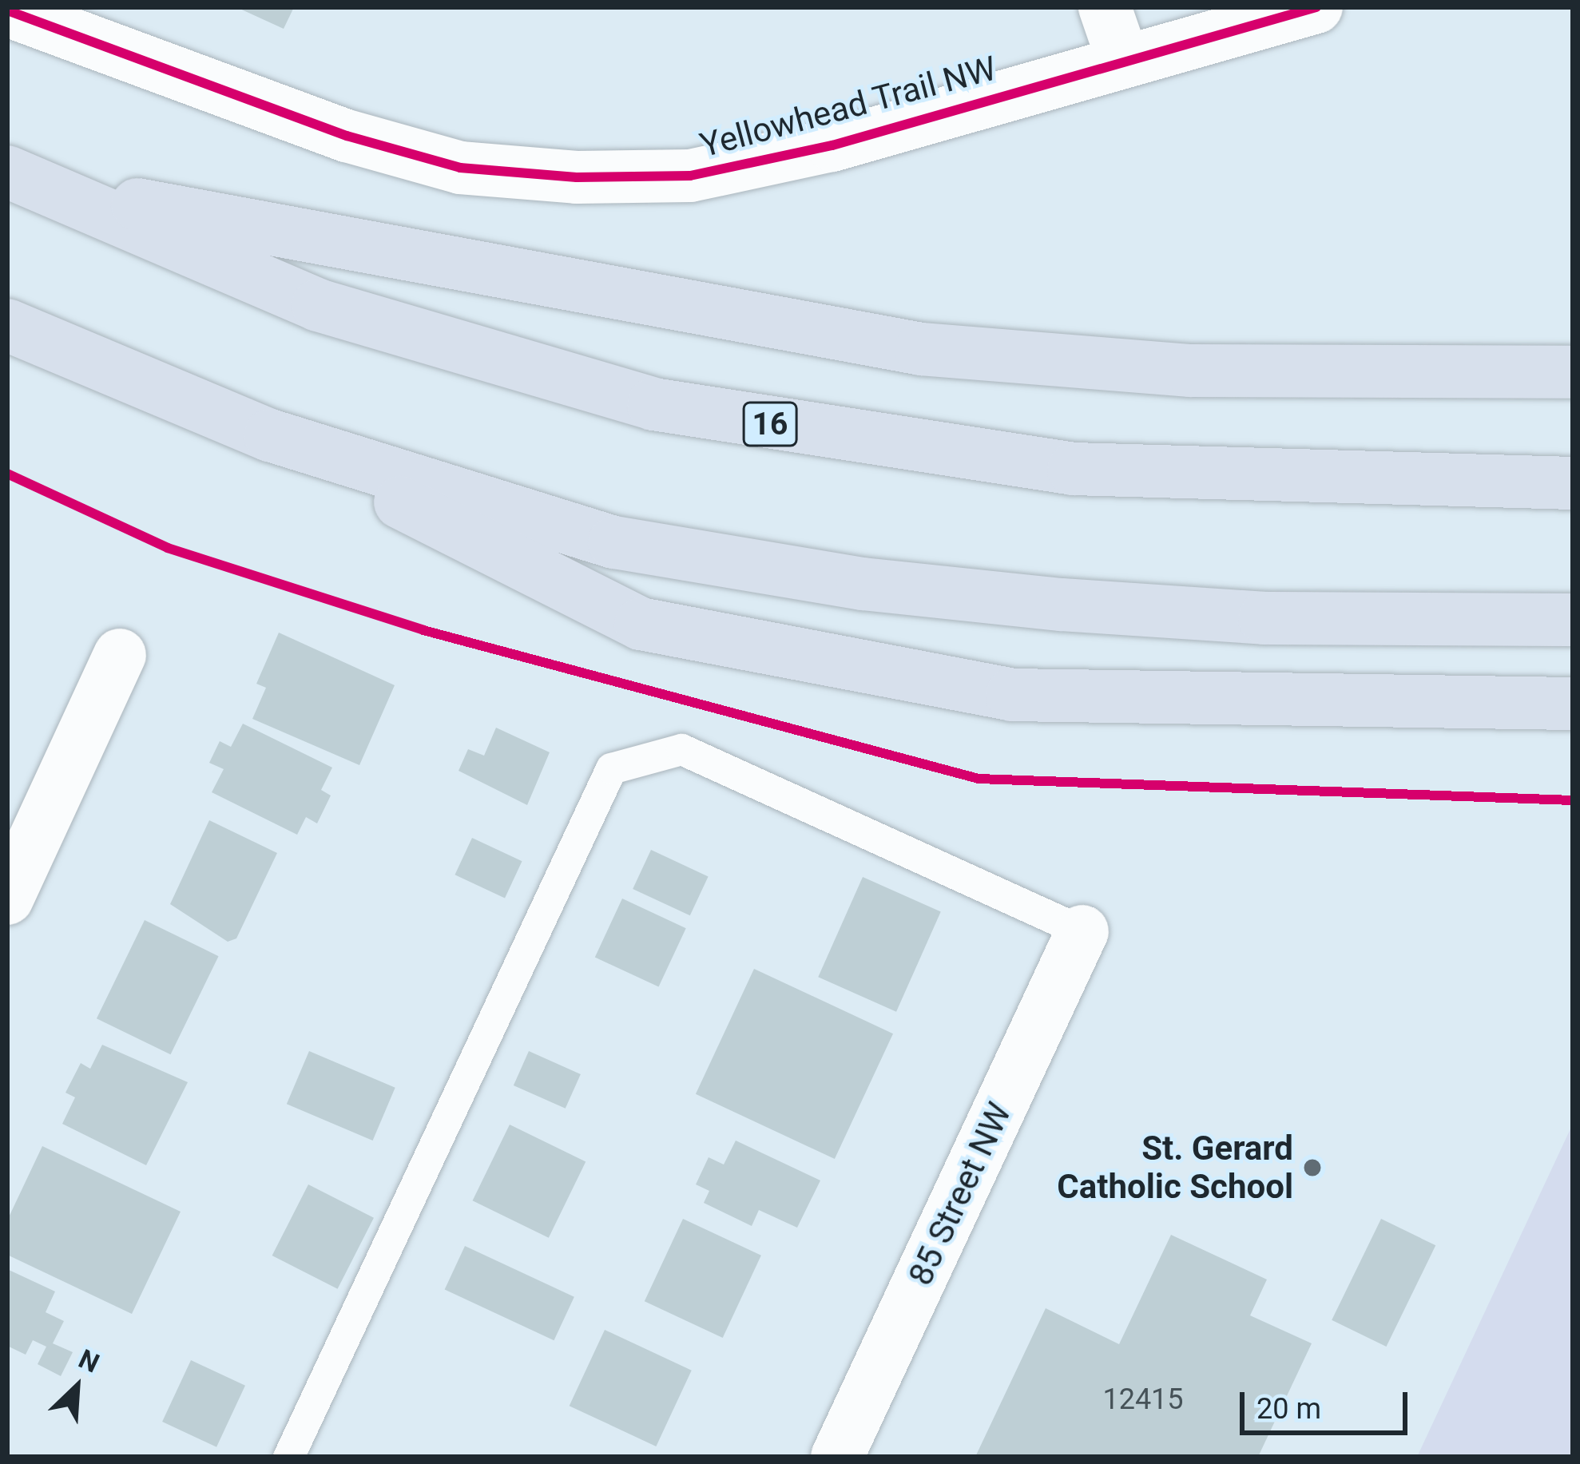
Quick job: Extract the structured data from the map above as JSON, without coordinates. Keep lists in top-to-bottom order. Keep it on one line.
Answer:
{"streets":{"highway":["16"],"street":["Yellowhead Trail NW","85 Street NW"]},"places":["St. Gerard Catholic School"],"house_numbers":["12415"],"scale_bar":"20 m","north":"top right"}
